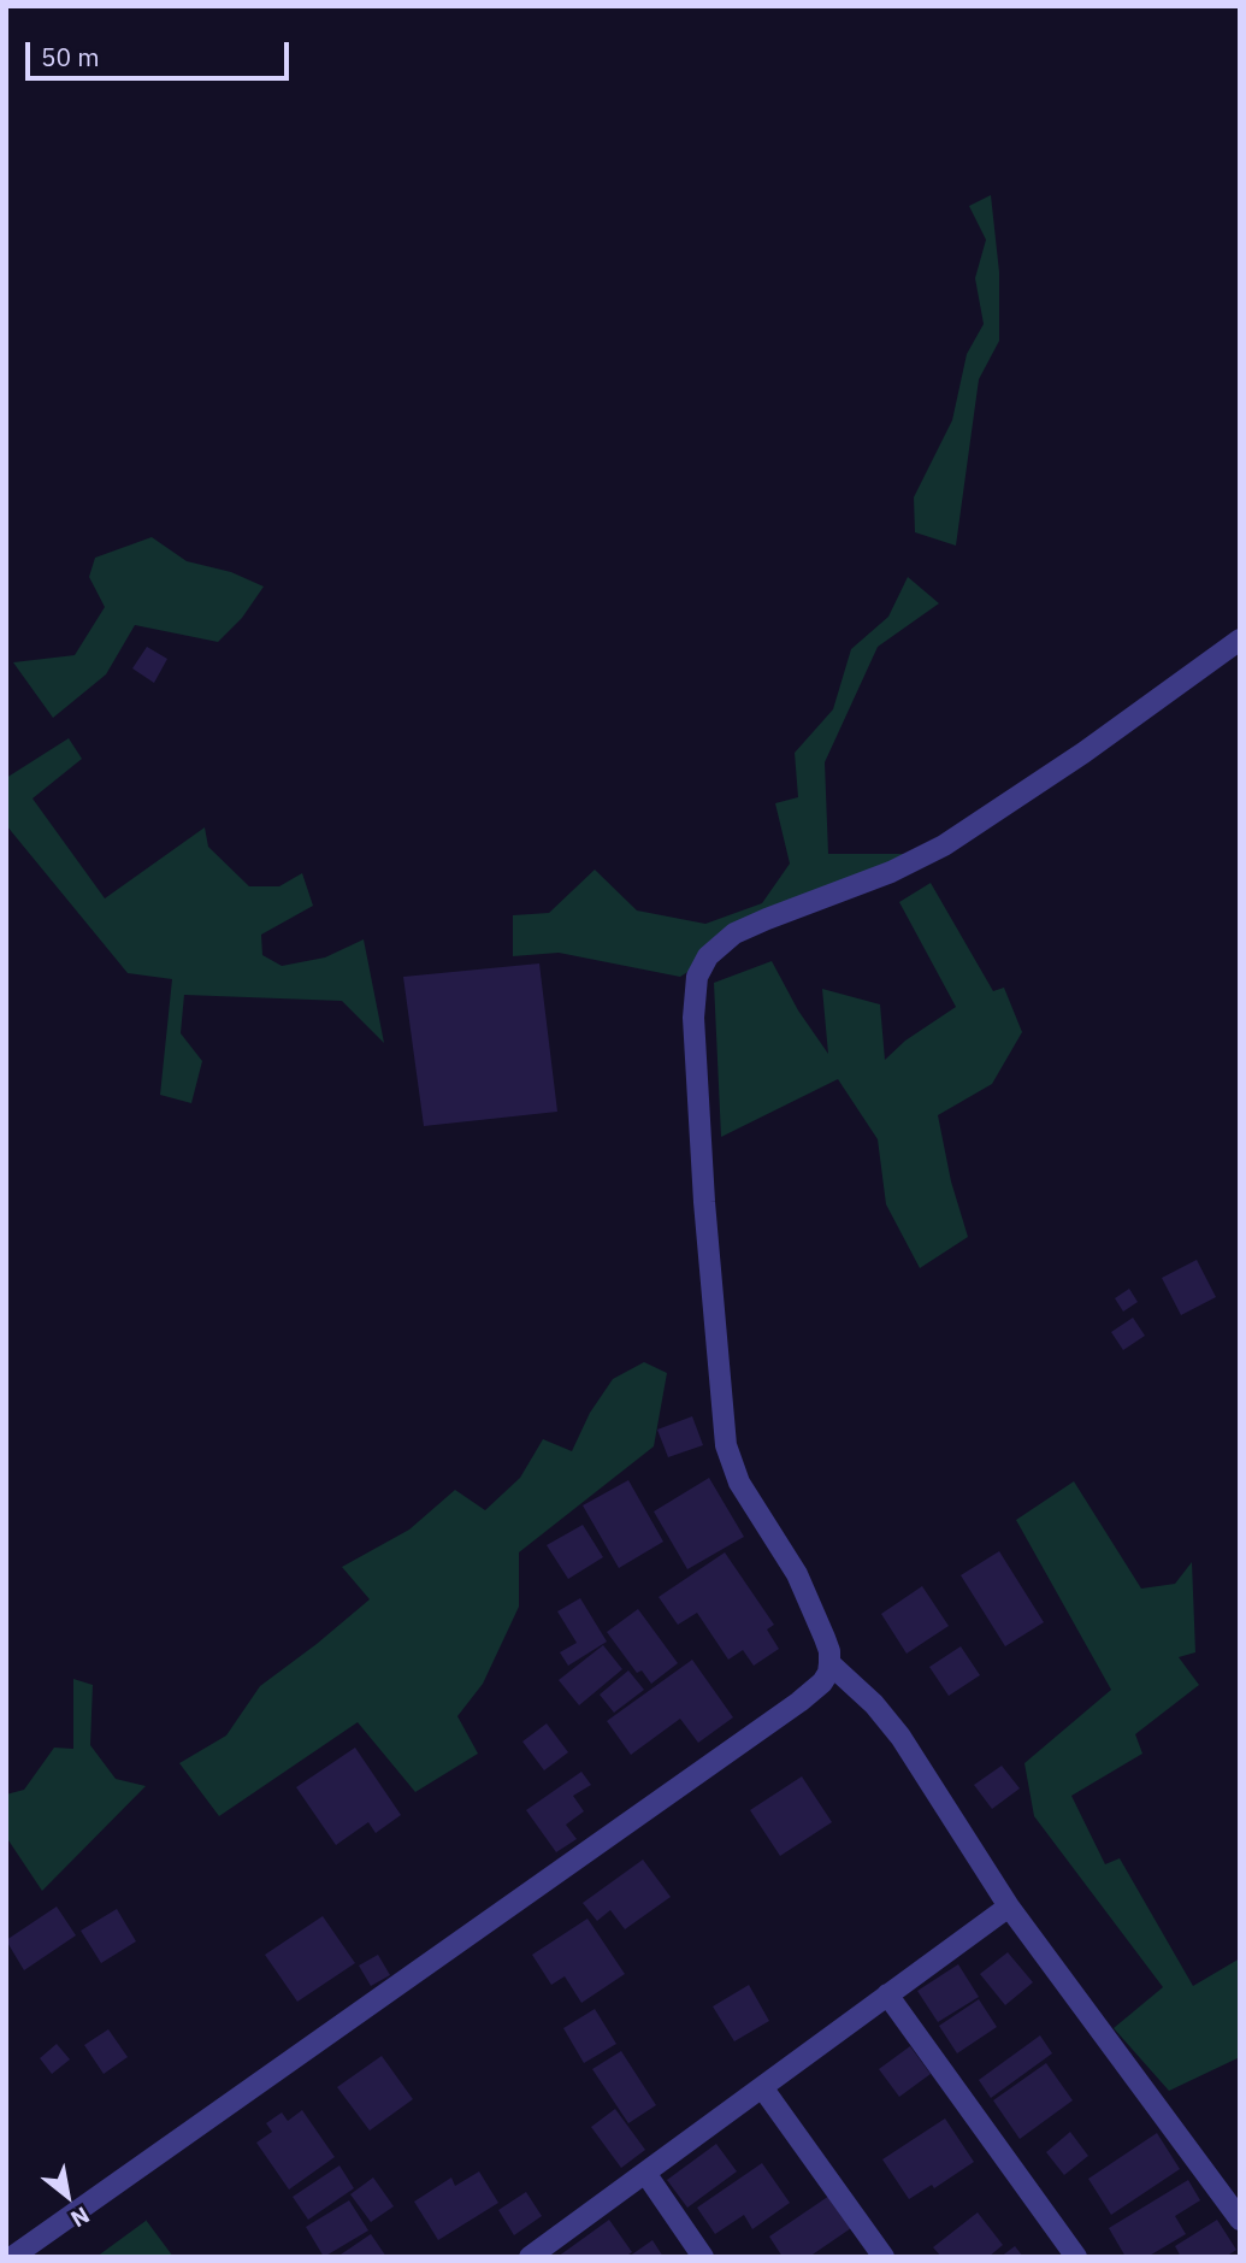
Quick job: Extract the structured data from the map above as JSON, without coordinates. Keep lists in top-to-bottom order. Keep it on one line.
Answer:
{"scale_bar":"50 m","north":"bottom right"}
